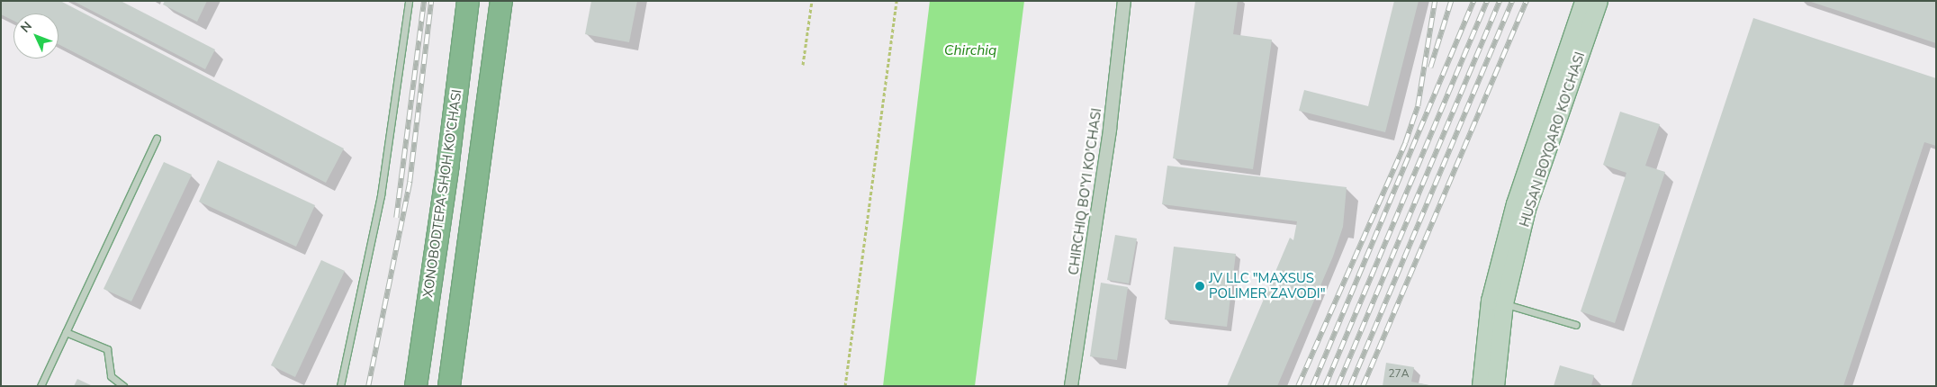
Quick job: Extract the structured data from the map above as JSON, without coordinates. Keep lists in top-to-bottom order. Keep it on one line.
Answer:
{"streets":{"highway":["XONOBODTEPA SHOH KO'CHASI"],"main road":["HUSAN BOYQARO KO'CHASI"],"street":["CHIRCHIQ BO'YI KO'CHASI"]},"water":["Chirchiq"],"places":["JV LLC \"MAXSUS POLIMER ZAVODI\""],"house_numbers":["27А"],"north":"top left"}
